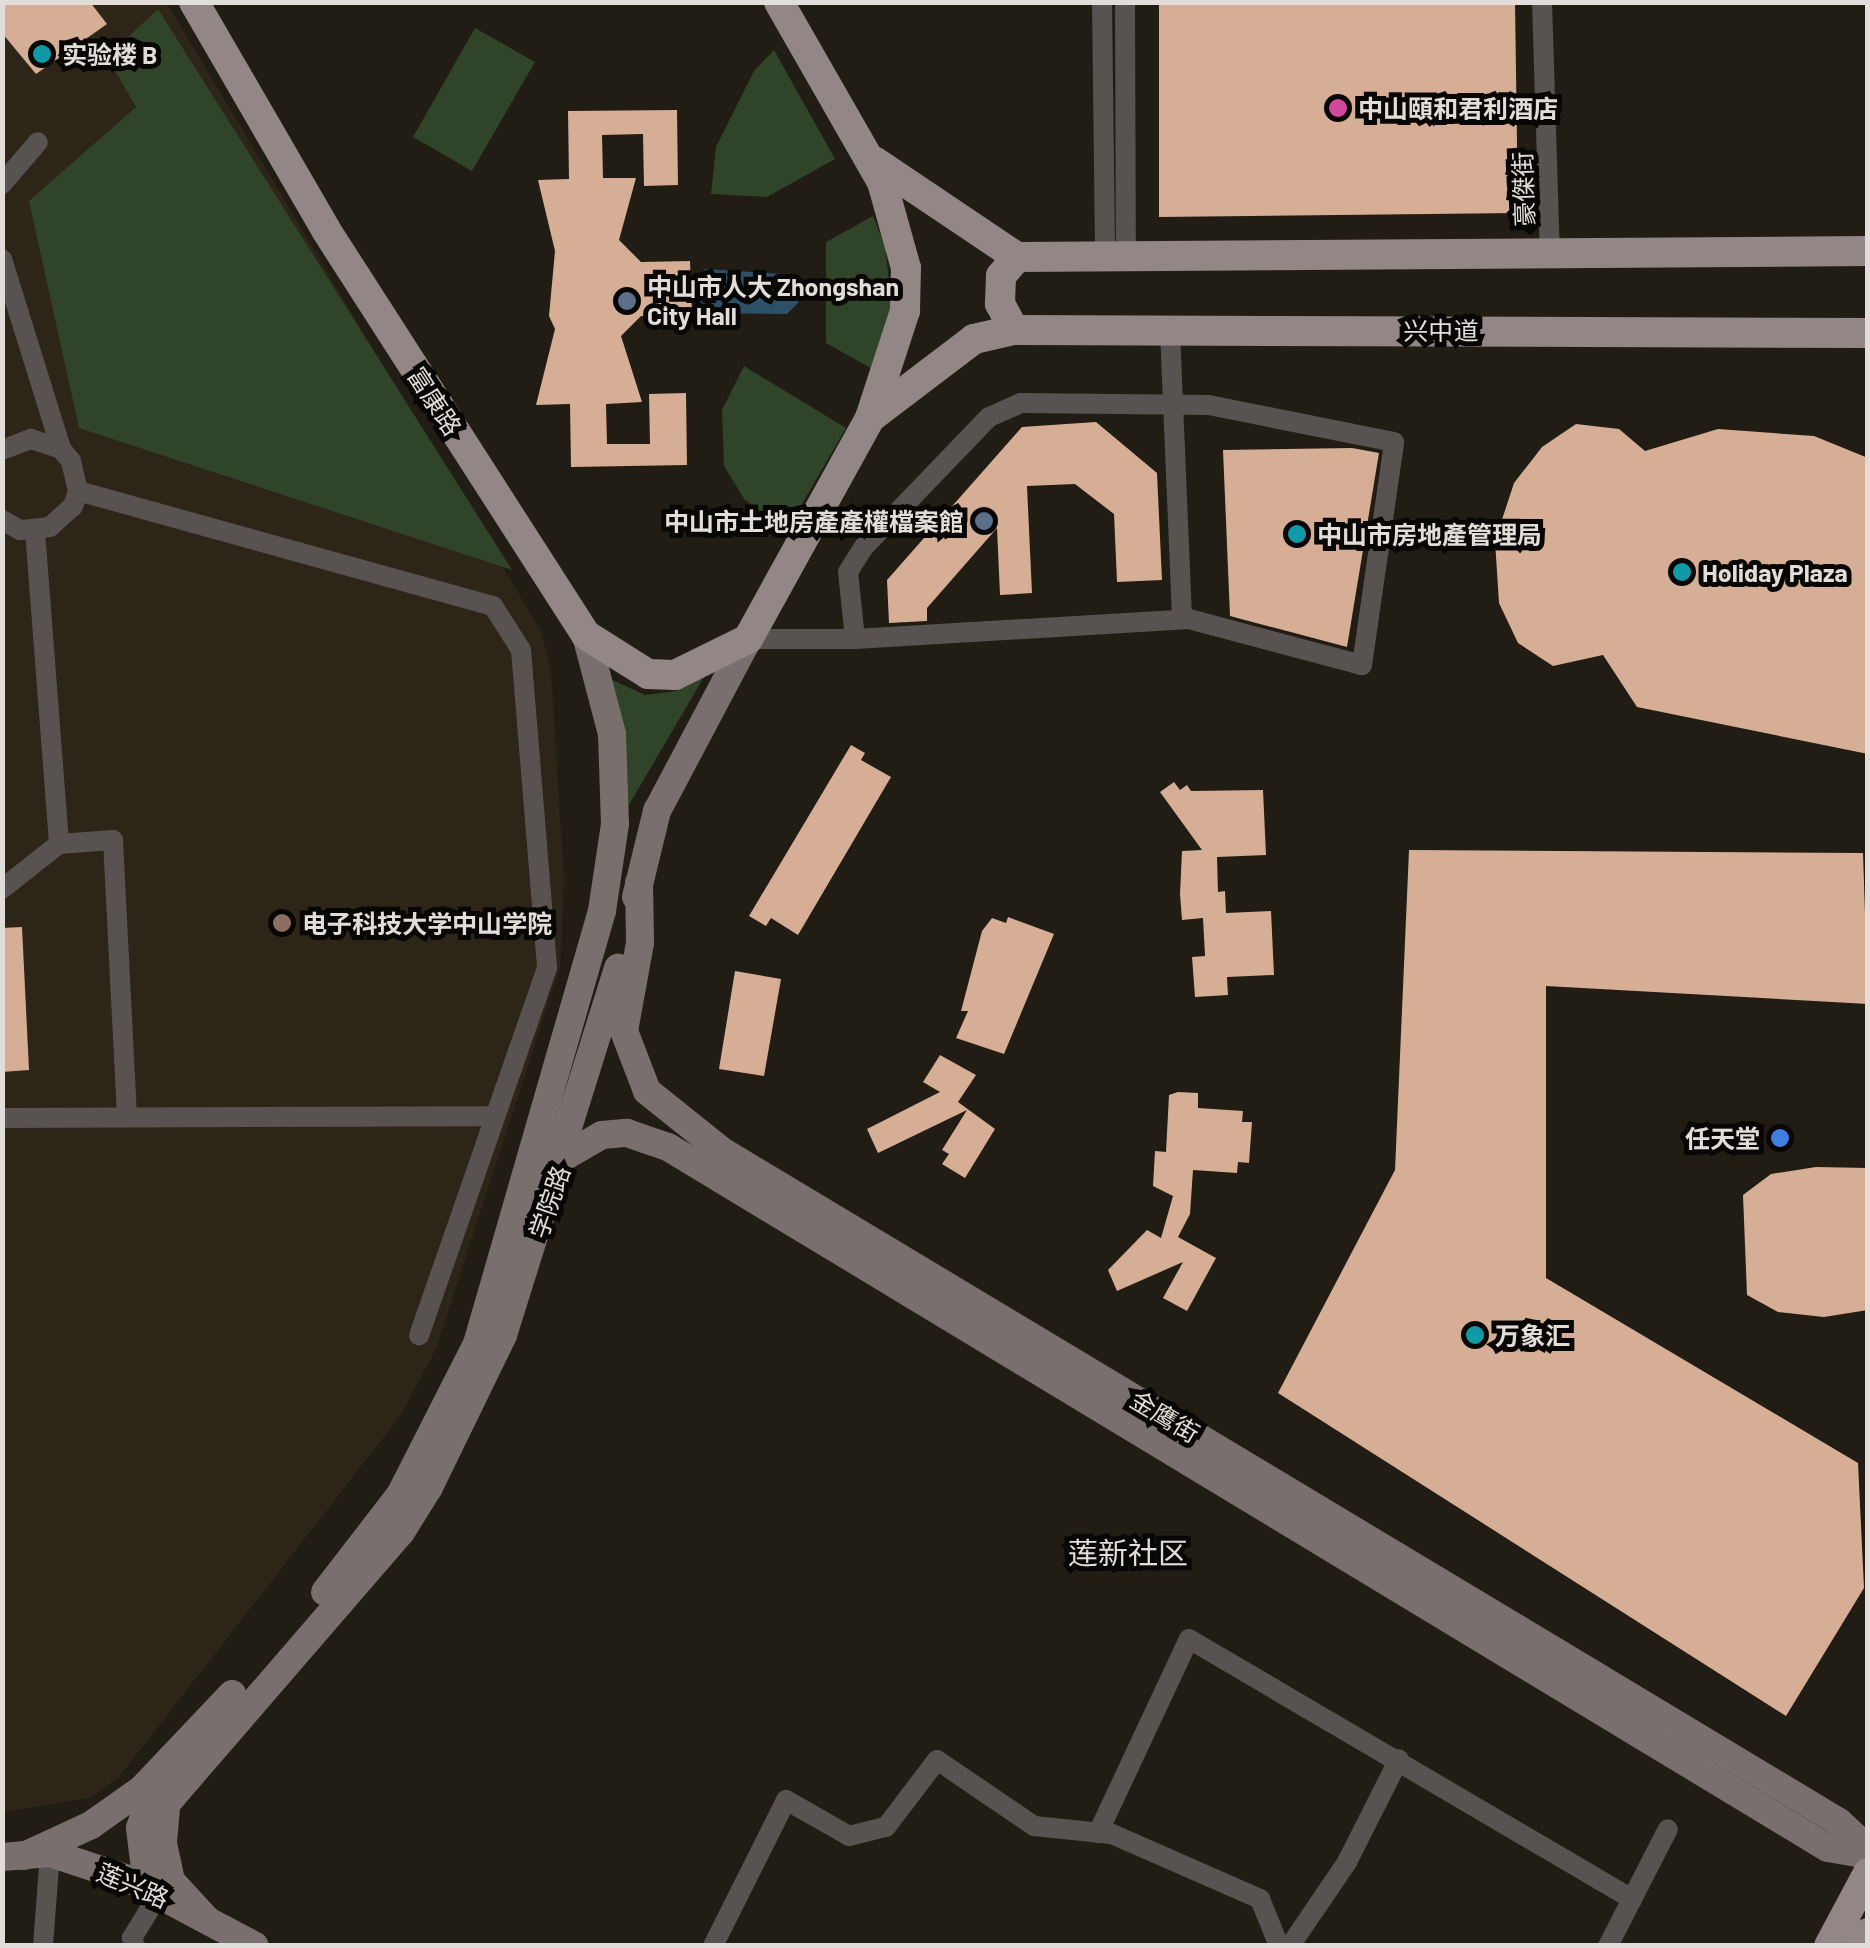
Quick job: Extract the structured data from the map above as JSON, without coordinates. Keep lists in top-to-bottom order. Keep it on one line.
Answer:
{"streets":{"main road":["兴中道","富康路","学院路"],"street":["豪傑街","金鹰街","莲兴路"]},"crossings":[["兴中道","学院路"],["富康路","学院路"],["学院路","金鹰街"],["学院路","莲兴路"]],"districts":["莲新社区"],"places":["实验楼 B","中山頤和君利酒店","中山市人大 Zhongshan City Hall","中山市土地房產產權檔案館","中山市房地產管理局","Holiday Plaza","电子科技大学中山学院","任天堂","万象汇"]}
